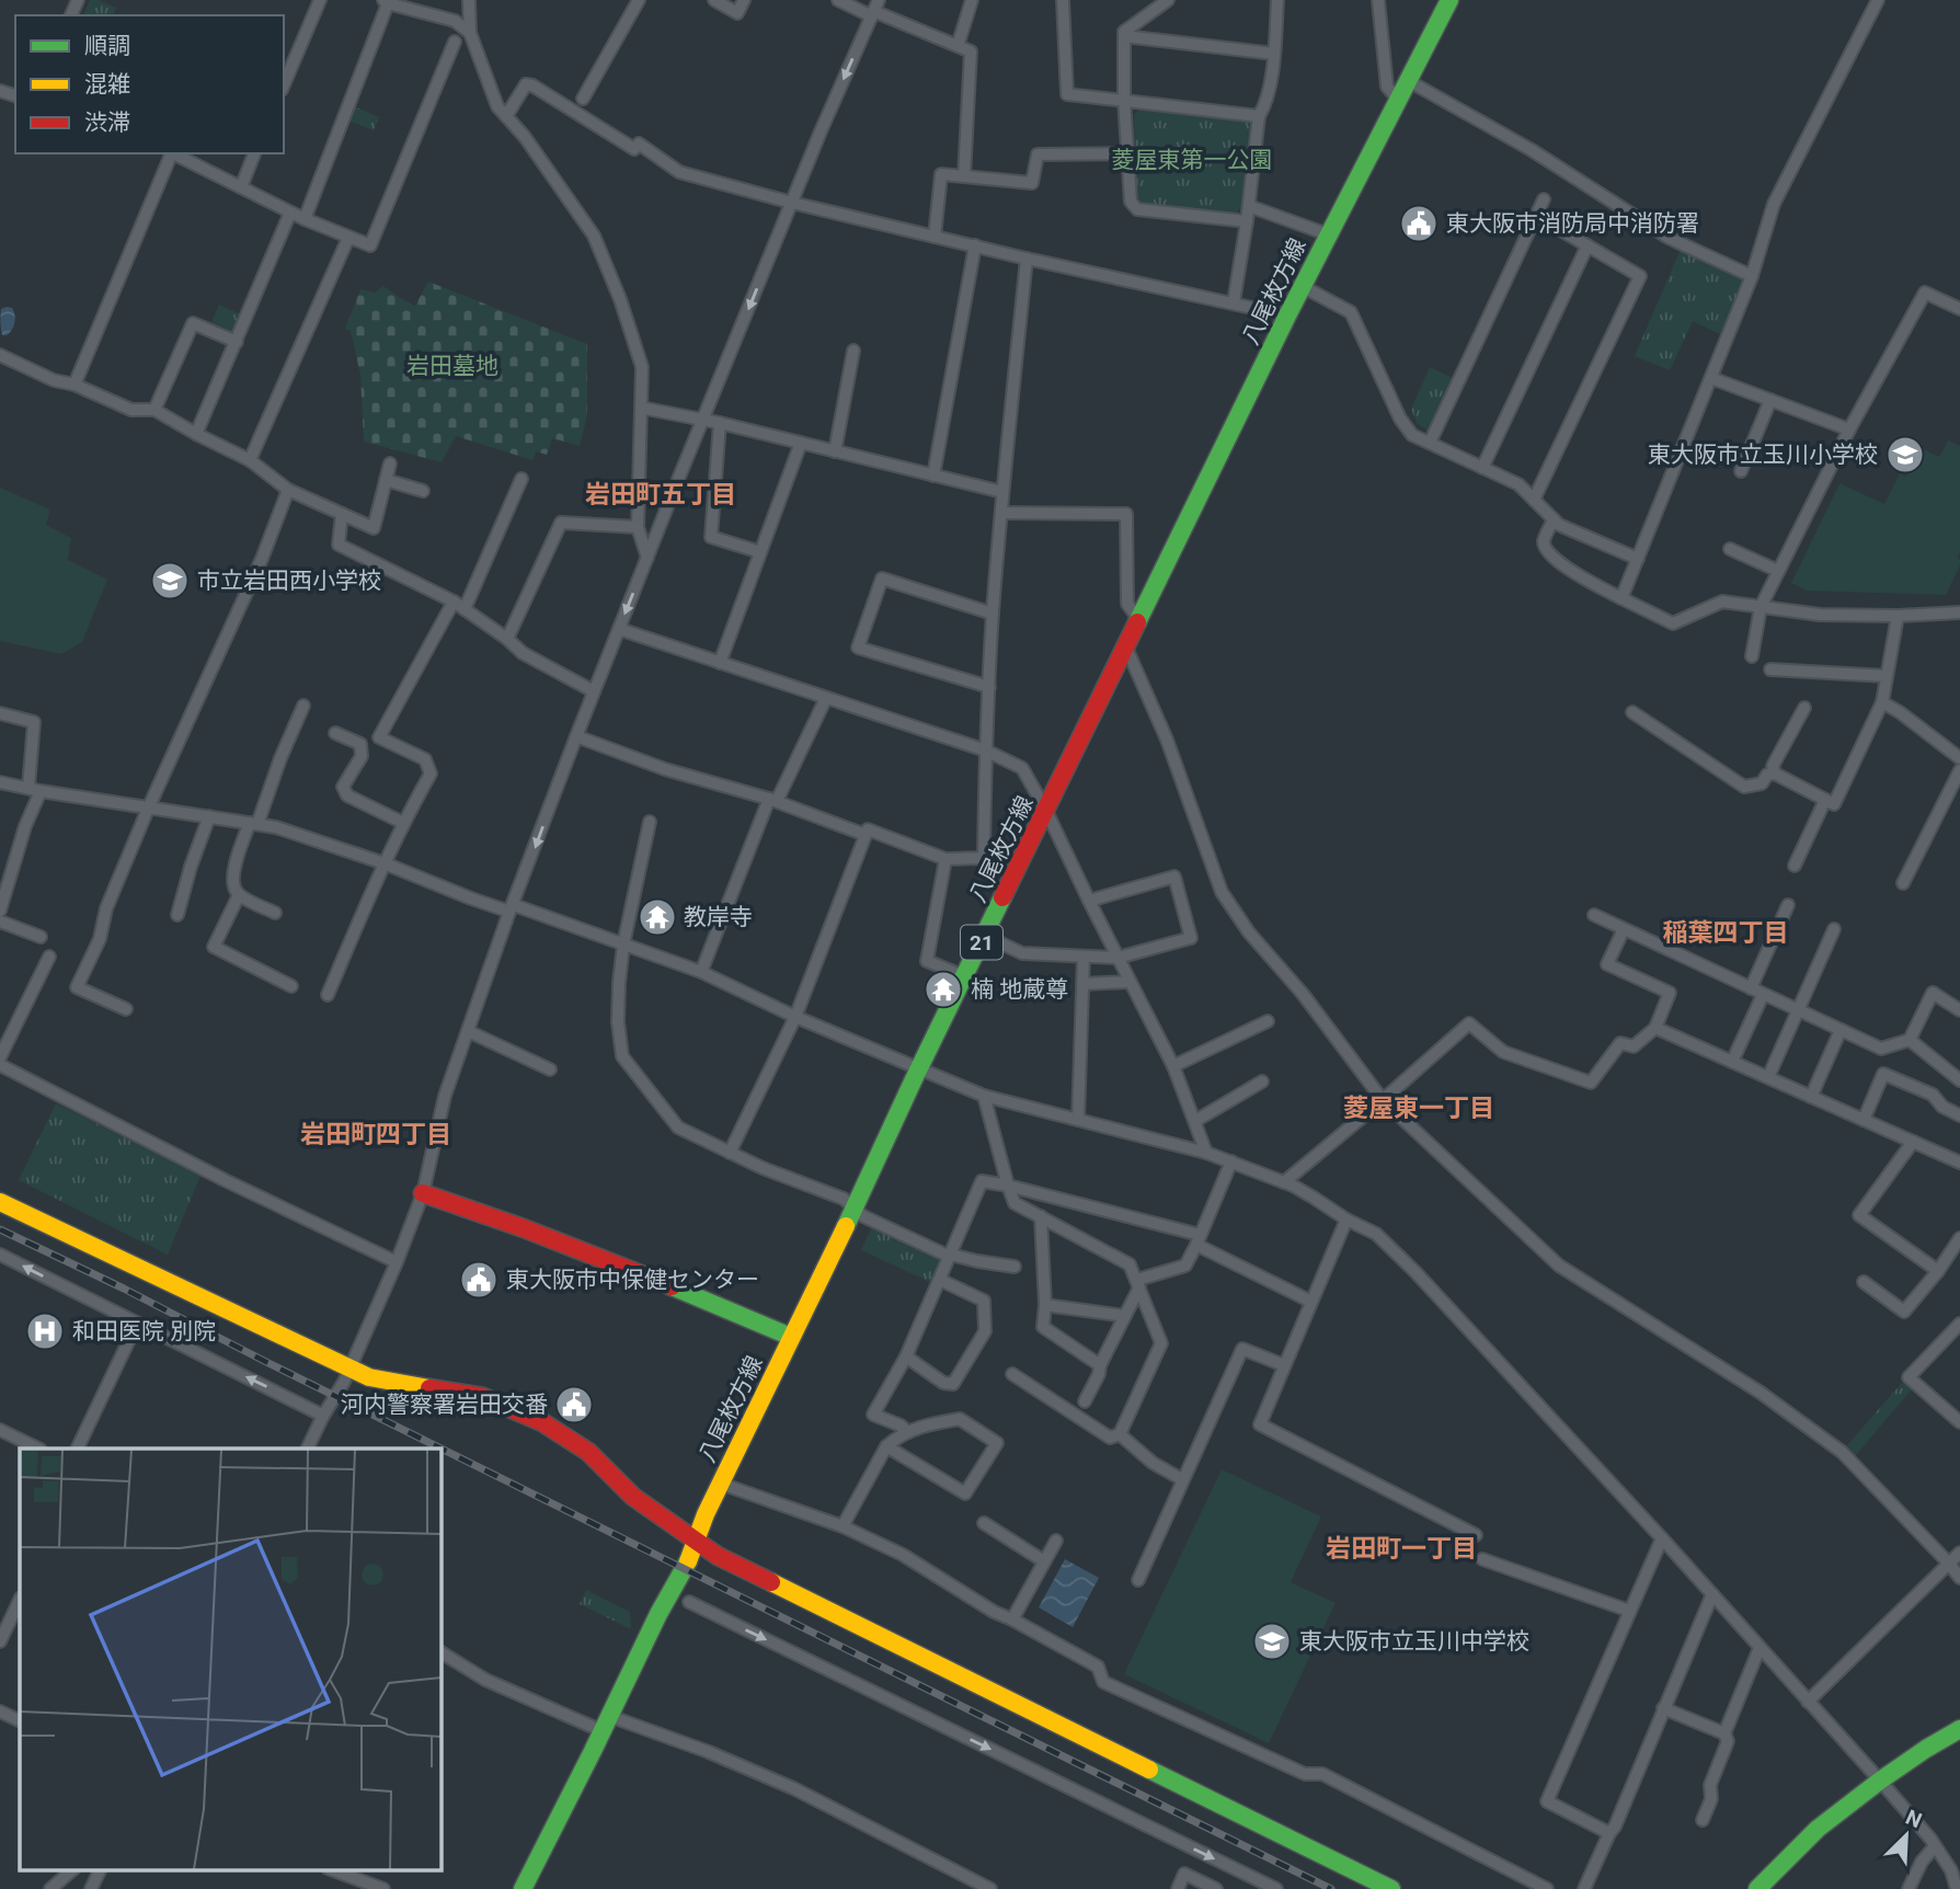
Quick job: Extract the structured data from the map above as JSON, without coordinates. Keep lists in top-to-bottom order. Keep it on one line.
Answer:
{"streets":{"street":["八尾枚方線","21"]},"districts":["岩田町五丁目","稲葉四丁目","菱屋東一丁目","岩田町四丁目","岩田町一丁目"],"parks":["菱屋東第一公園","岩田墓地"],"places":{"public building":["東大阪市消防局中消防署","東大阪市中保健センター","河内警察署岩田交番"],"school or university":["東大阪市立玉川小学校","市立岩田西小学校","東大阪市立玉川中学校"],"temple":["教岸寺","楠 地蔵尊"],"hospital":["和田医院 別院"]},"legend":["順調","混雑","渋滞"],"north":"top right"}
